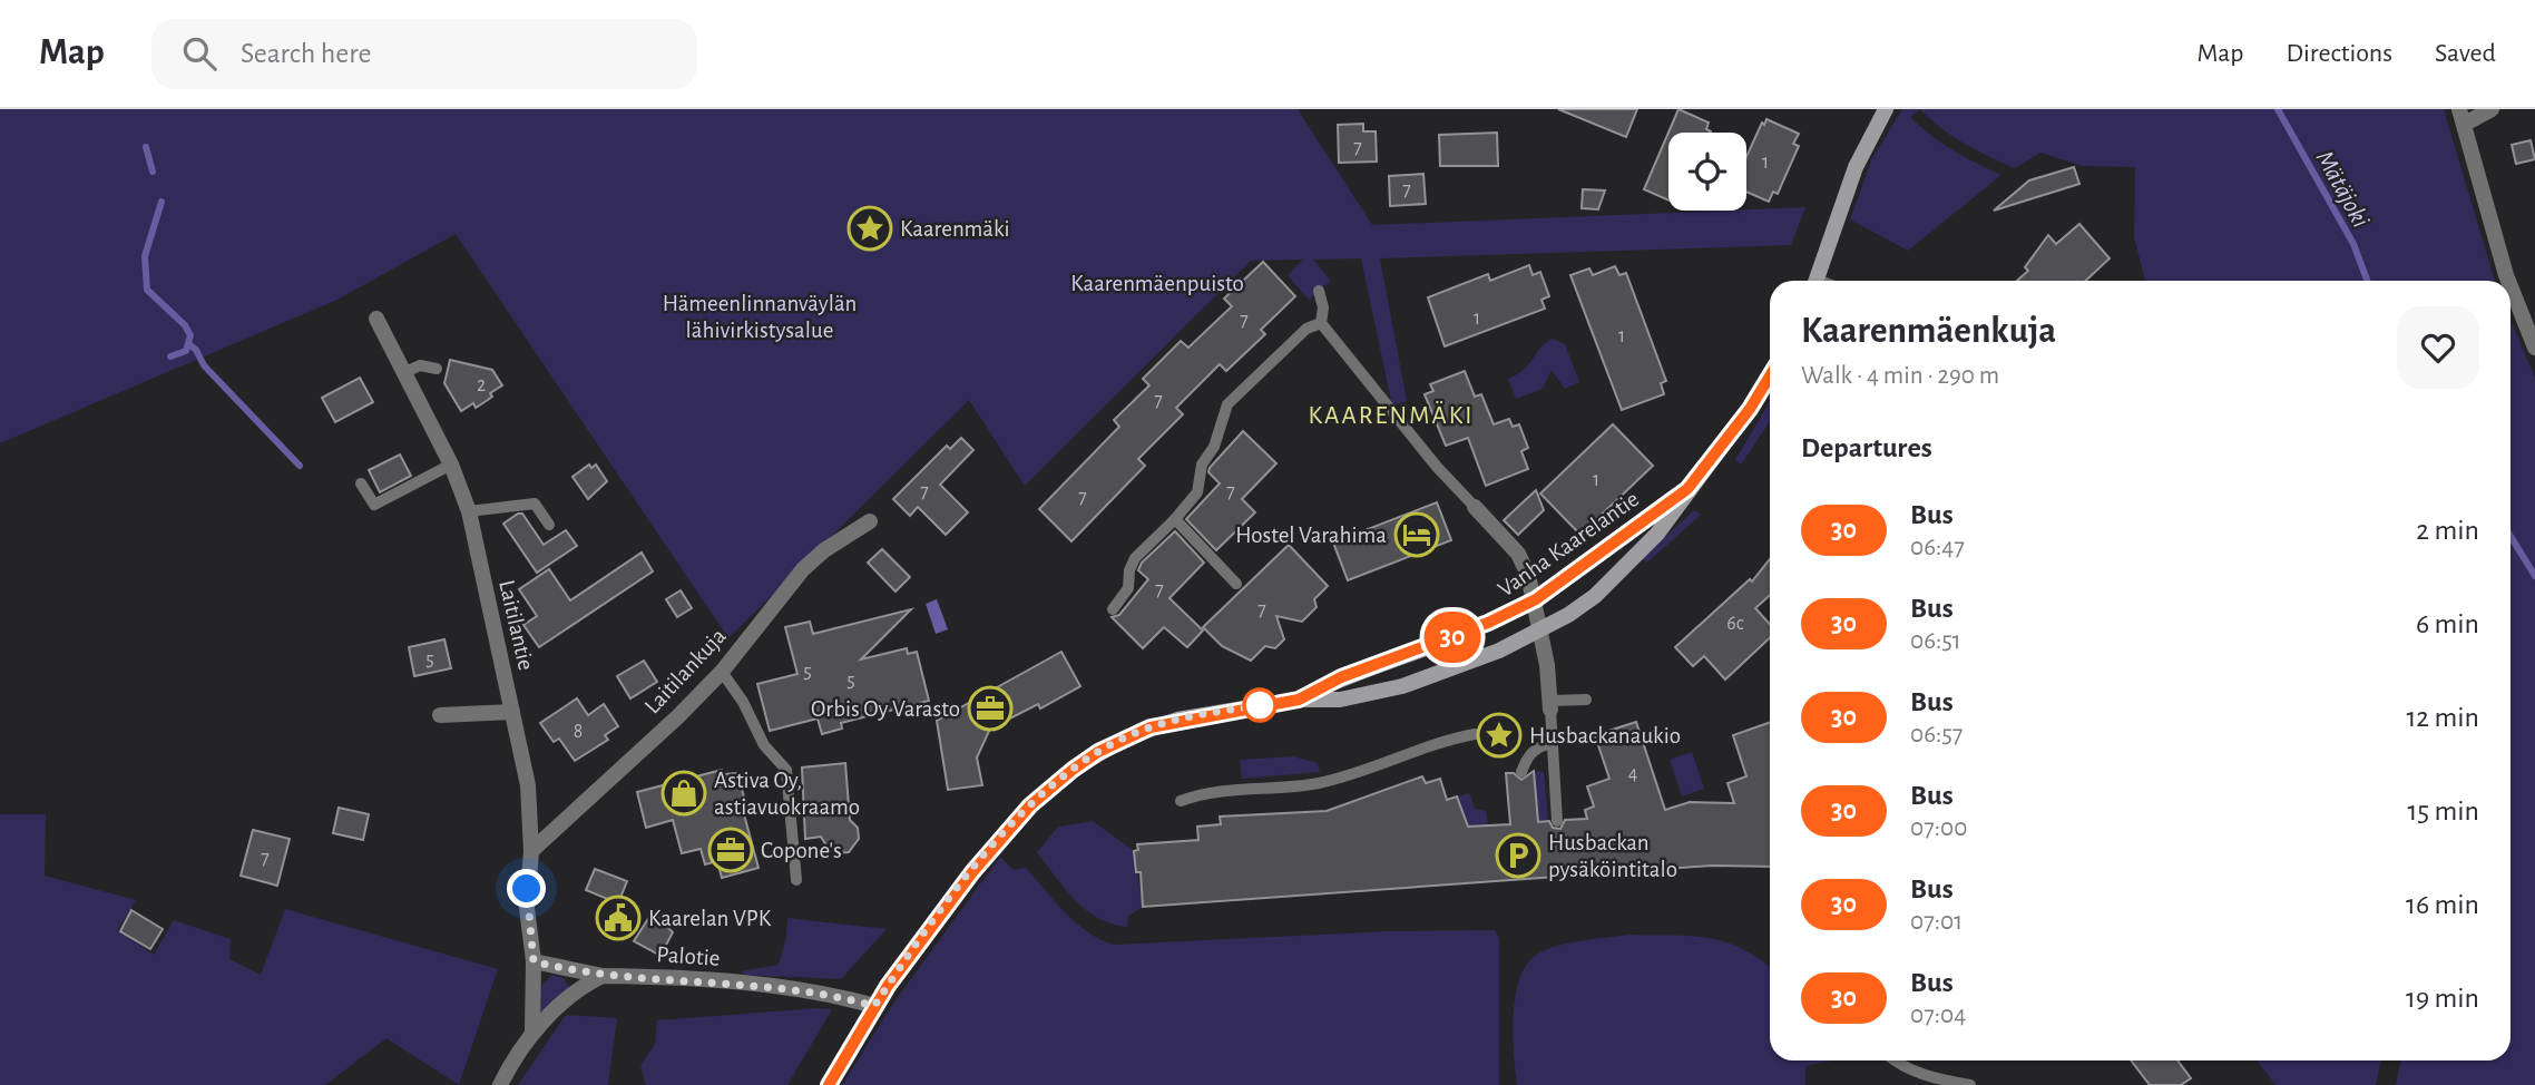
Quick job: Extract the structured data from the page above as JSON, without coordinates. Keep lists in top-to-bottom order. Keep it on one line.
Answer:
{"streets":{"main road":["Vanha Kaarelantie"],"street":["Laitilantie","Laitilankuja","Palotie"]},"crossings":[["Vanha Kaarelantie","Palotie"],["Laitilantie","Laitilankuja"]],"districts":["KAARENMÄKI"],"water":["Mätäjoki"],"parks":["Kaarenmäenpuisto","Hämeenlinnanväylän lähivirkistysalue"],"places":{"place":["Kaarenmäki","Husbackanaukio"],"hotel":["Hostel Varahima"],"office":["Orbis Oy Varasto","Copone's"],"shop":["Astiva Oy, astiavuokraamo"],"parking":["Husbackan pysäköintitalo"],"public building":["Kaarelan VPK"]},"lines":["bus line 30"],"house_numbers":["7","1","7","1","7","1","2","7","1","7","7","7","7","7","6c","5","5","5","8","4","7"],"page":{"header":"Map","search":"Search here","nav":["Map","Directions","Saved"],"on_map":"30","heading":[["Kaarenmäenkuja","Walk · 4 min · 290 m"],"Departures"],"list":[{"mark":"30","name":"Bus","note":"06:47","value":"2 min"},{"mark":"30","name":"Bus","note":"06:51","value":"6 min"},{"mark":"30","name":"Bus","note":"06:57","value":"12 min"},{"mark":"30","name":"Bus","note":"07:00","value":"15 min"},{"mark":"30","name":"Bus","note":"07:01","value":"16 min"},{"mark":"30","name":"Bus","note":"07:04","value":"19 min"}]}}
